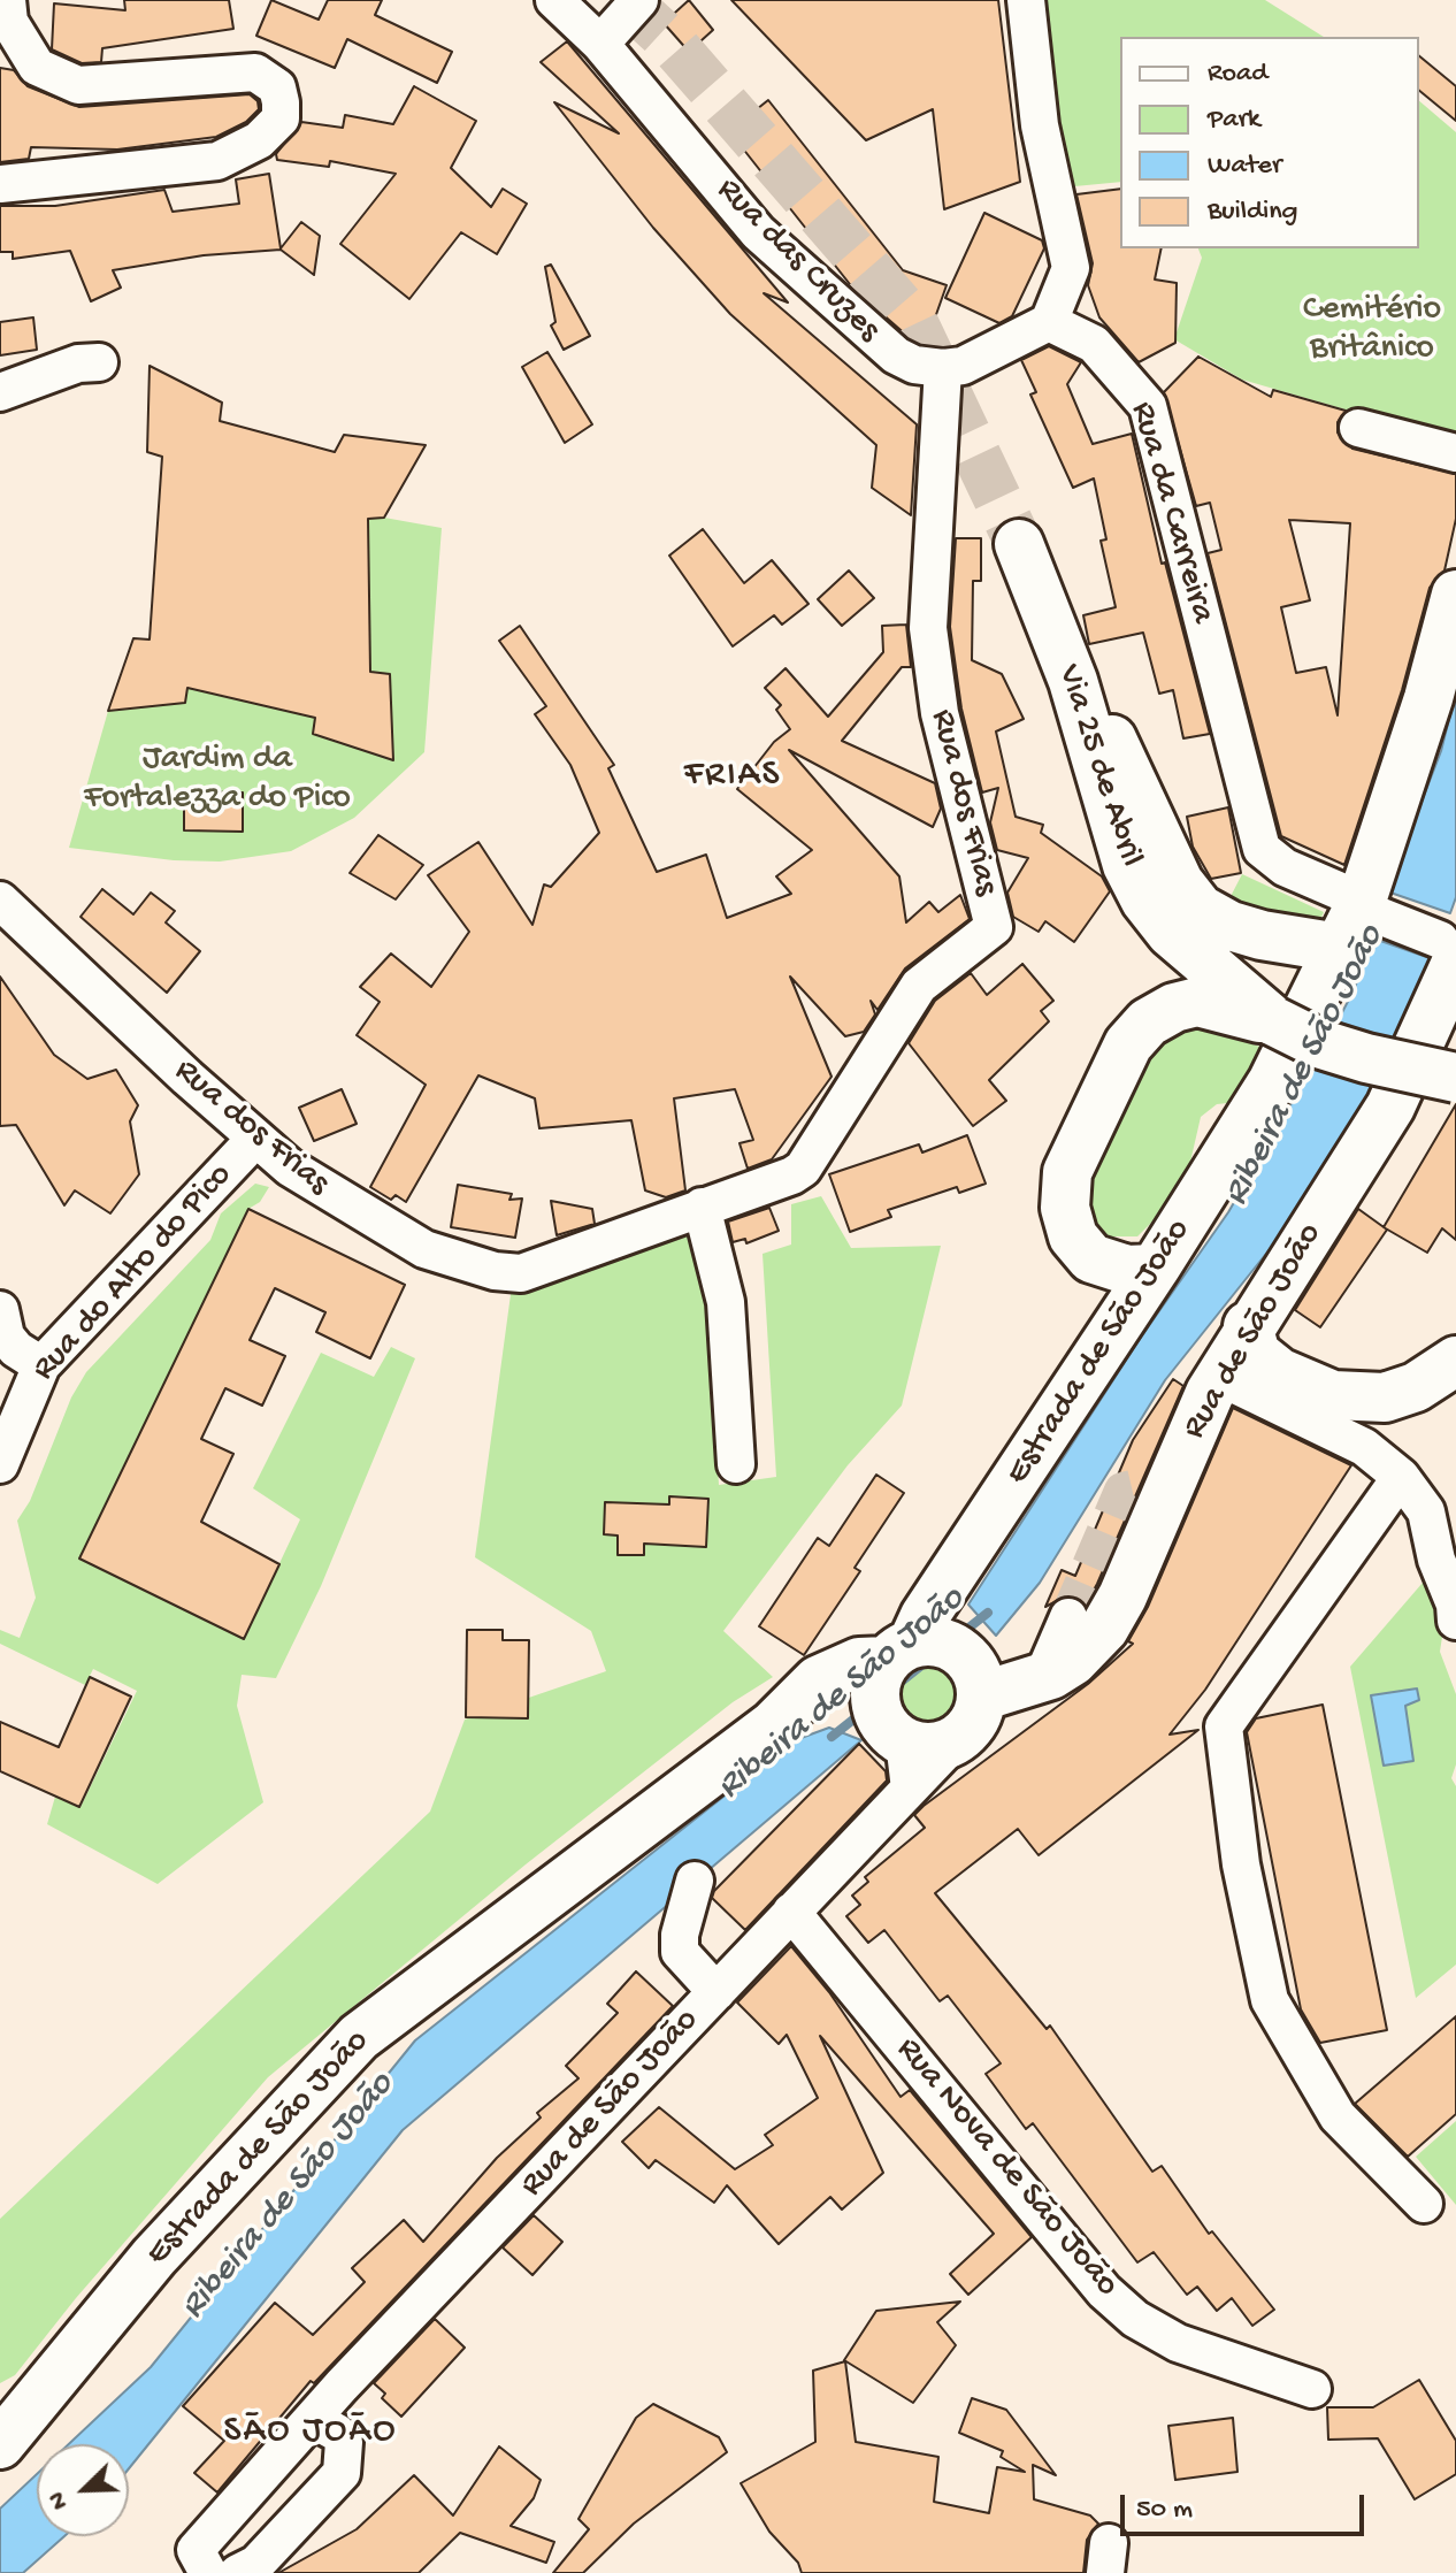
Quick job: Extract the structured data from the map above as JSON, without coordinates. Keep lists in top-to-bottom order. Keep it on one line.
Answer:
{"streets":{"main road":["Via 25 de Abril","Rua de São João","Estrada de São João"],"street":["Rua das Cruzes","Rua da Carreira","Rua dos Frias","Rua do Alto do Pico","Rua Nova de São João"]},"crossings":[["Rua das Cruzes","Rua dos Frias"],["Rua da Carreira","Rua de São João"],["Rua da Carreira","Estrada de São João"],["Rua dos Frias","Rua do Alto do Pico"],["Rua de São João","Rua Nova de São João"]],"districts":["FRIAS","SÃO JOÃO"],"water":["Ribeira de São João"],"parks":["Cemitério Britânico","Jardim da Fortalezza do Pico"],"legend":["Road","Park","Water","Building"],"scale_bar":"50 m","north":"bottom left"}
